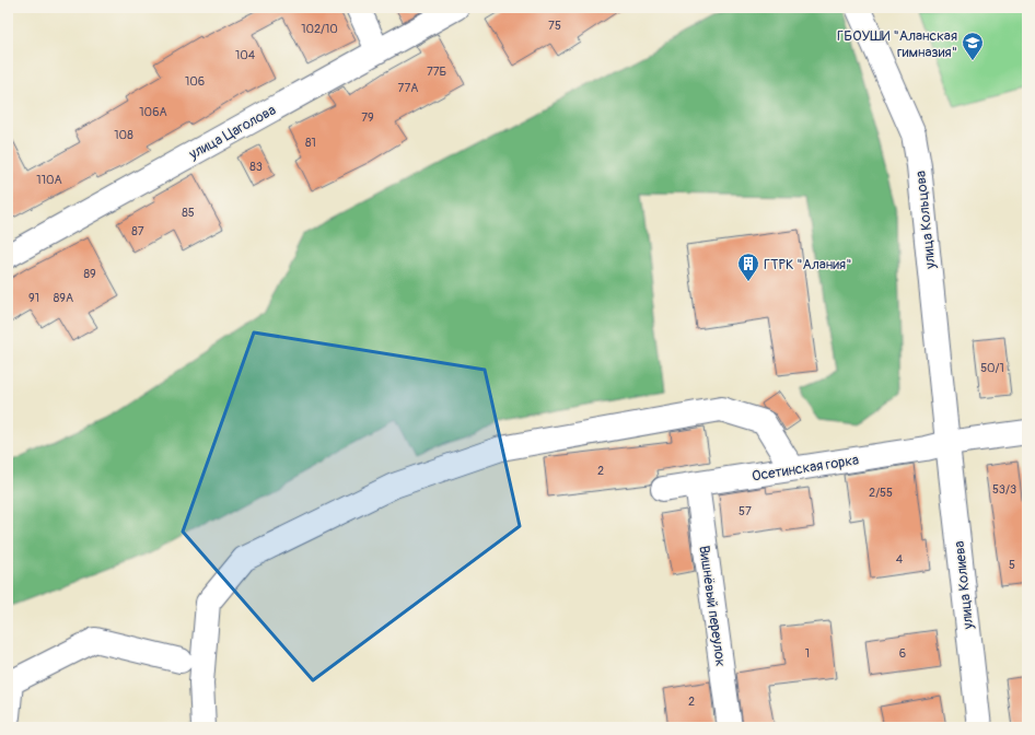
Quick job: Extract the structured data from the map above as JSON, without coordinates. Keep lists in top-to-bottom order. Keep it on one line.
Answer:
{"streets":{"street":["улица Цаголова","улица Кольцова","Осетинская горка","улица Колиева","Вишнёвый переулок"]},"crossings":[["улица Кольцова","Осетинская горка"],["улица Кольцова","улица Колиева"],["Осетинская горка","улица Колиева"],["Осетинская горка","Вишнёвый переулок"]],"places":{"school or university":["ГБОУШИ \"Аланская гимназия\""],"building":["ГТРК \"Алания\""]},"house_numbers":["75","102/10","104","77Б","106","77А","106А","79","108","81","83","110А","85","87","89","91","89А","50/1","2","53/3","2/55","57","4","5","1","6","2"]}
